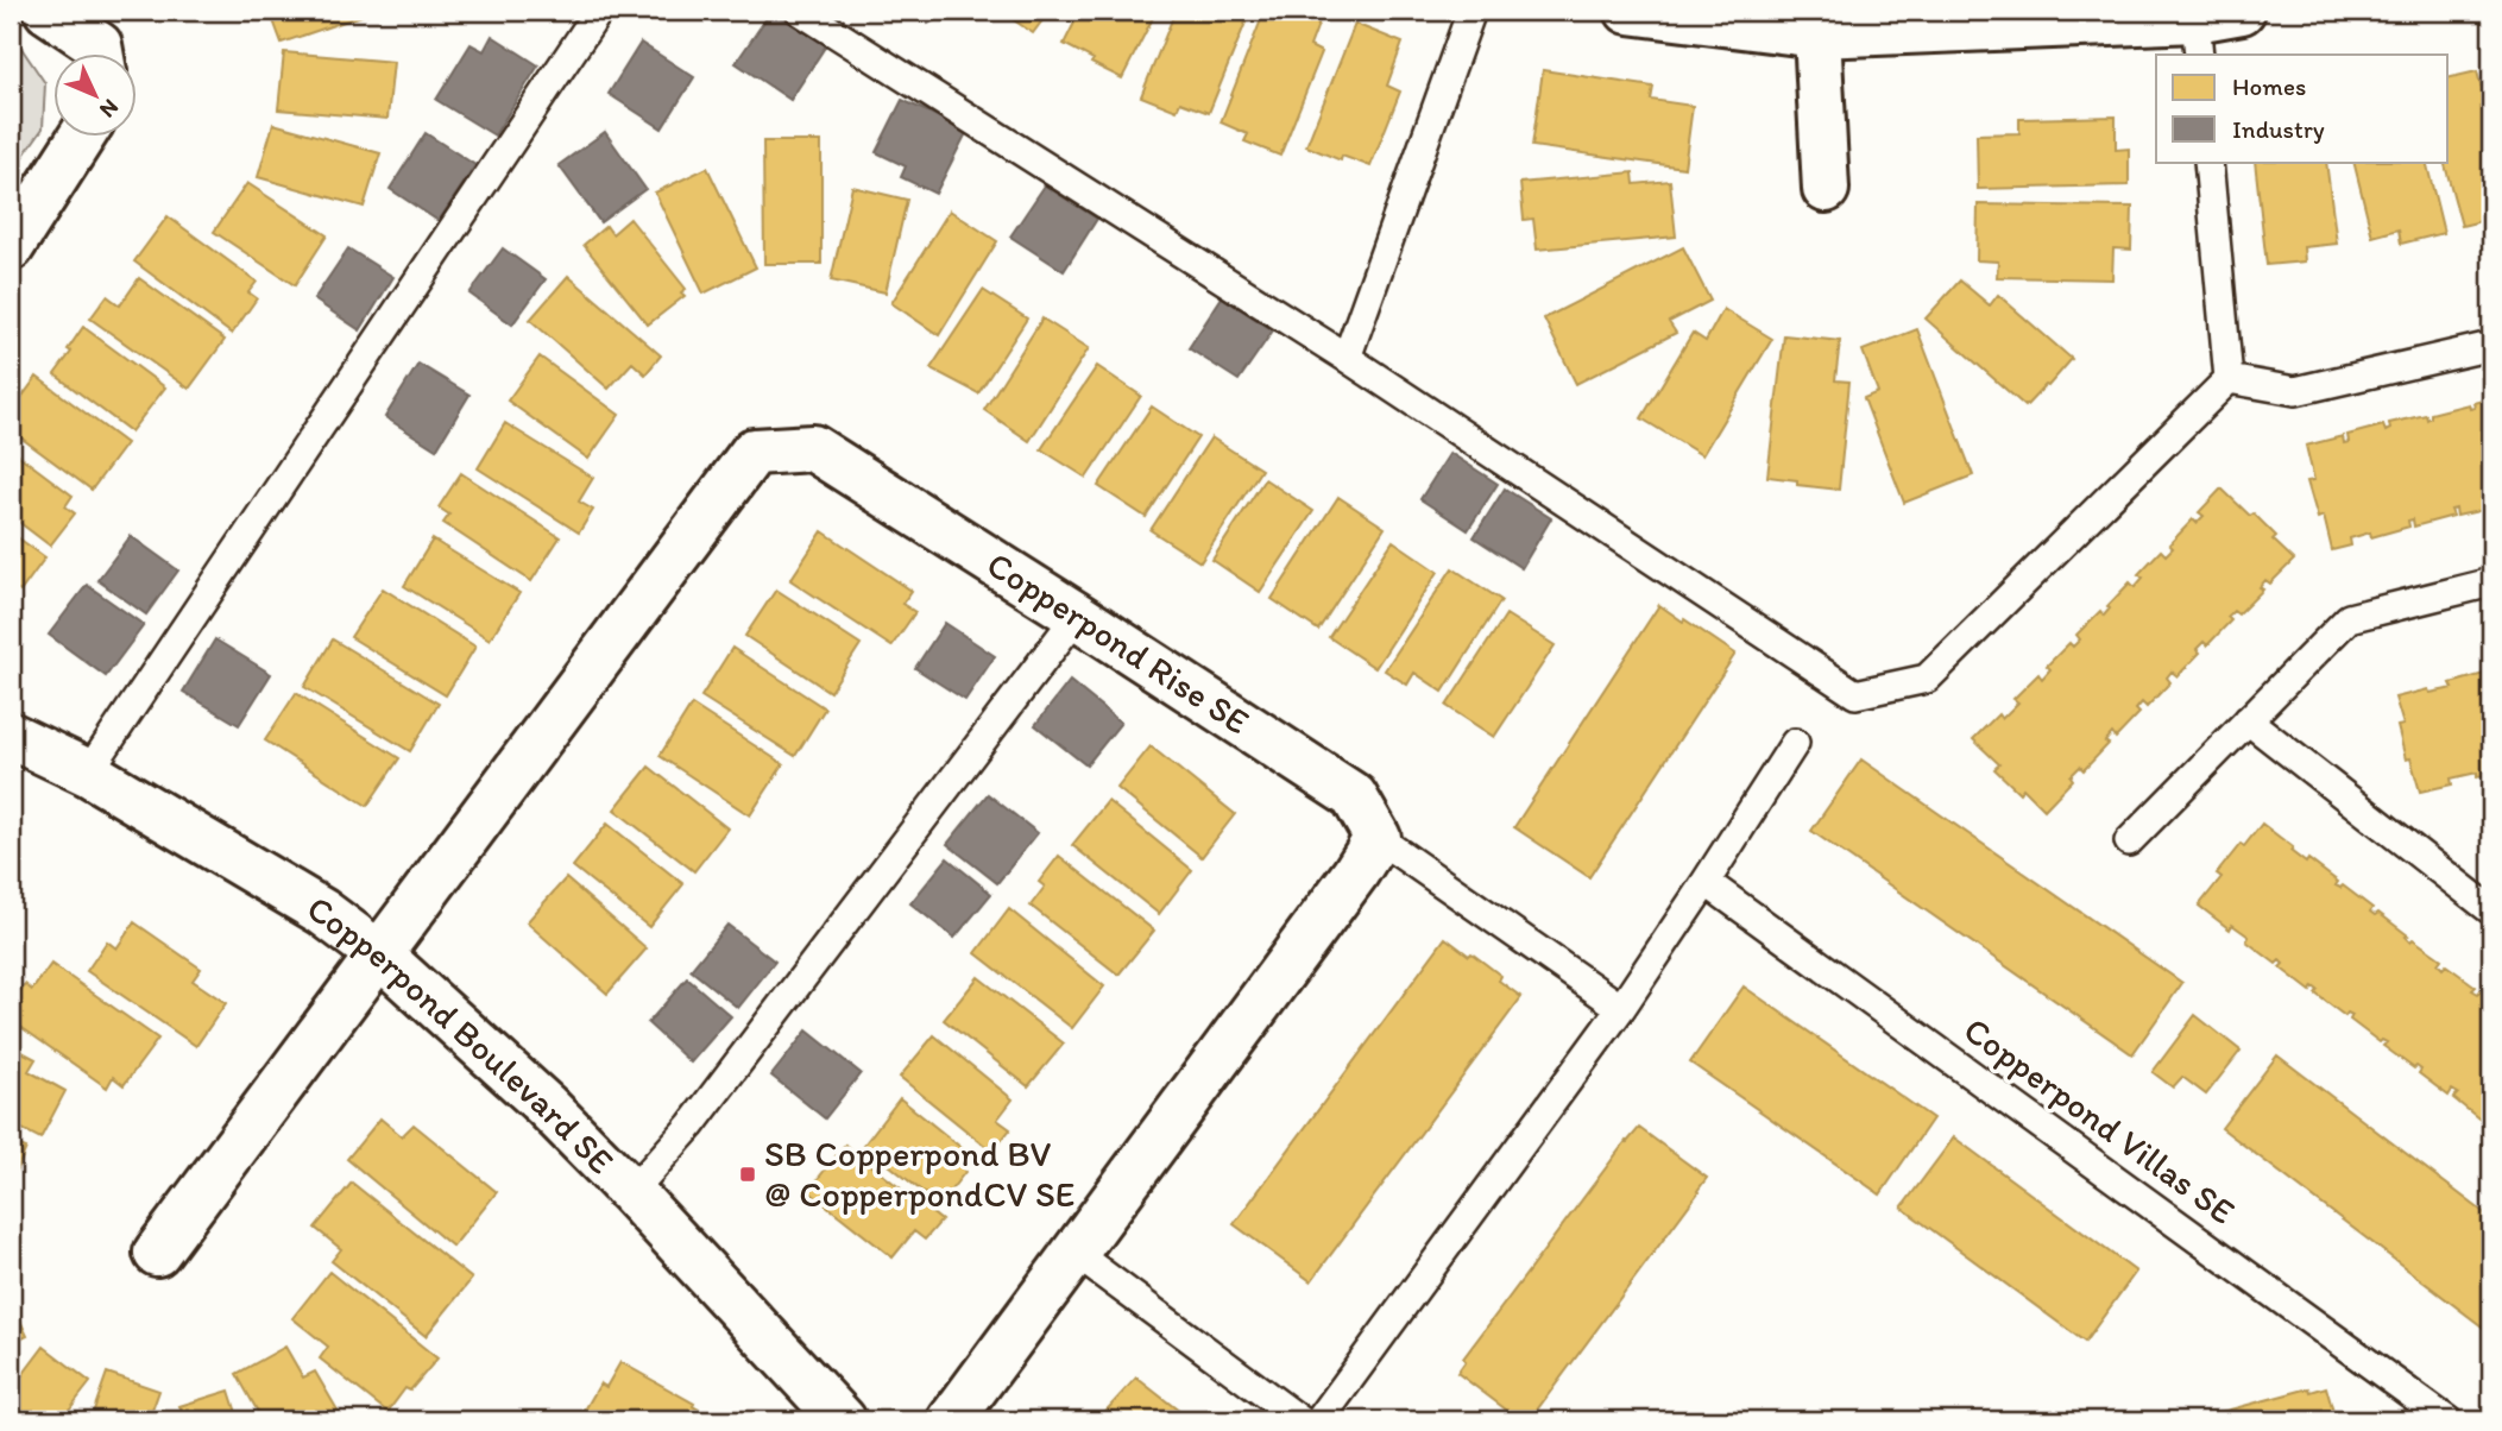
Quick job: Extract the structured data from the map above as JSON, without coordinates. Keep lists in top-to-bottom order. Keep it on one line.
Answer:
{"streets":{"street":["Copperpond Rise SE","Copperpond Boulevard SE"],"lane":["Copperpond Villas SE"]},"crossings":[["Copperpond Rise SE","Copperpond Boulevard SE"]],"places":{"transit":["SB Copperpond BV @ CopperpondCV SE"]},"legend":["Homes","Industry"],"north":"bottom right"}
